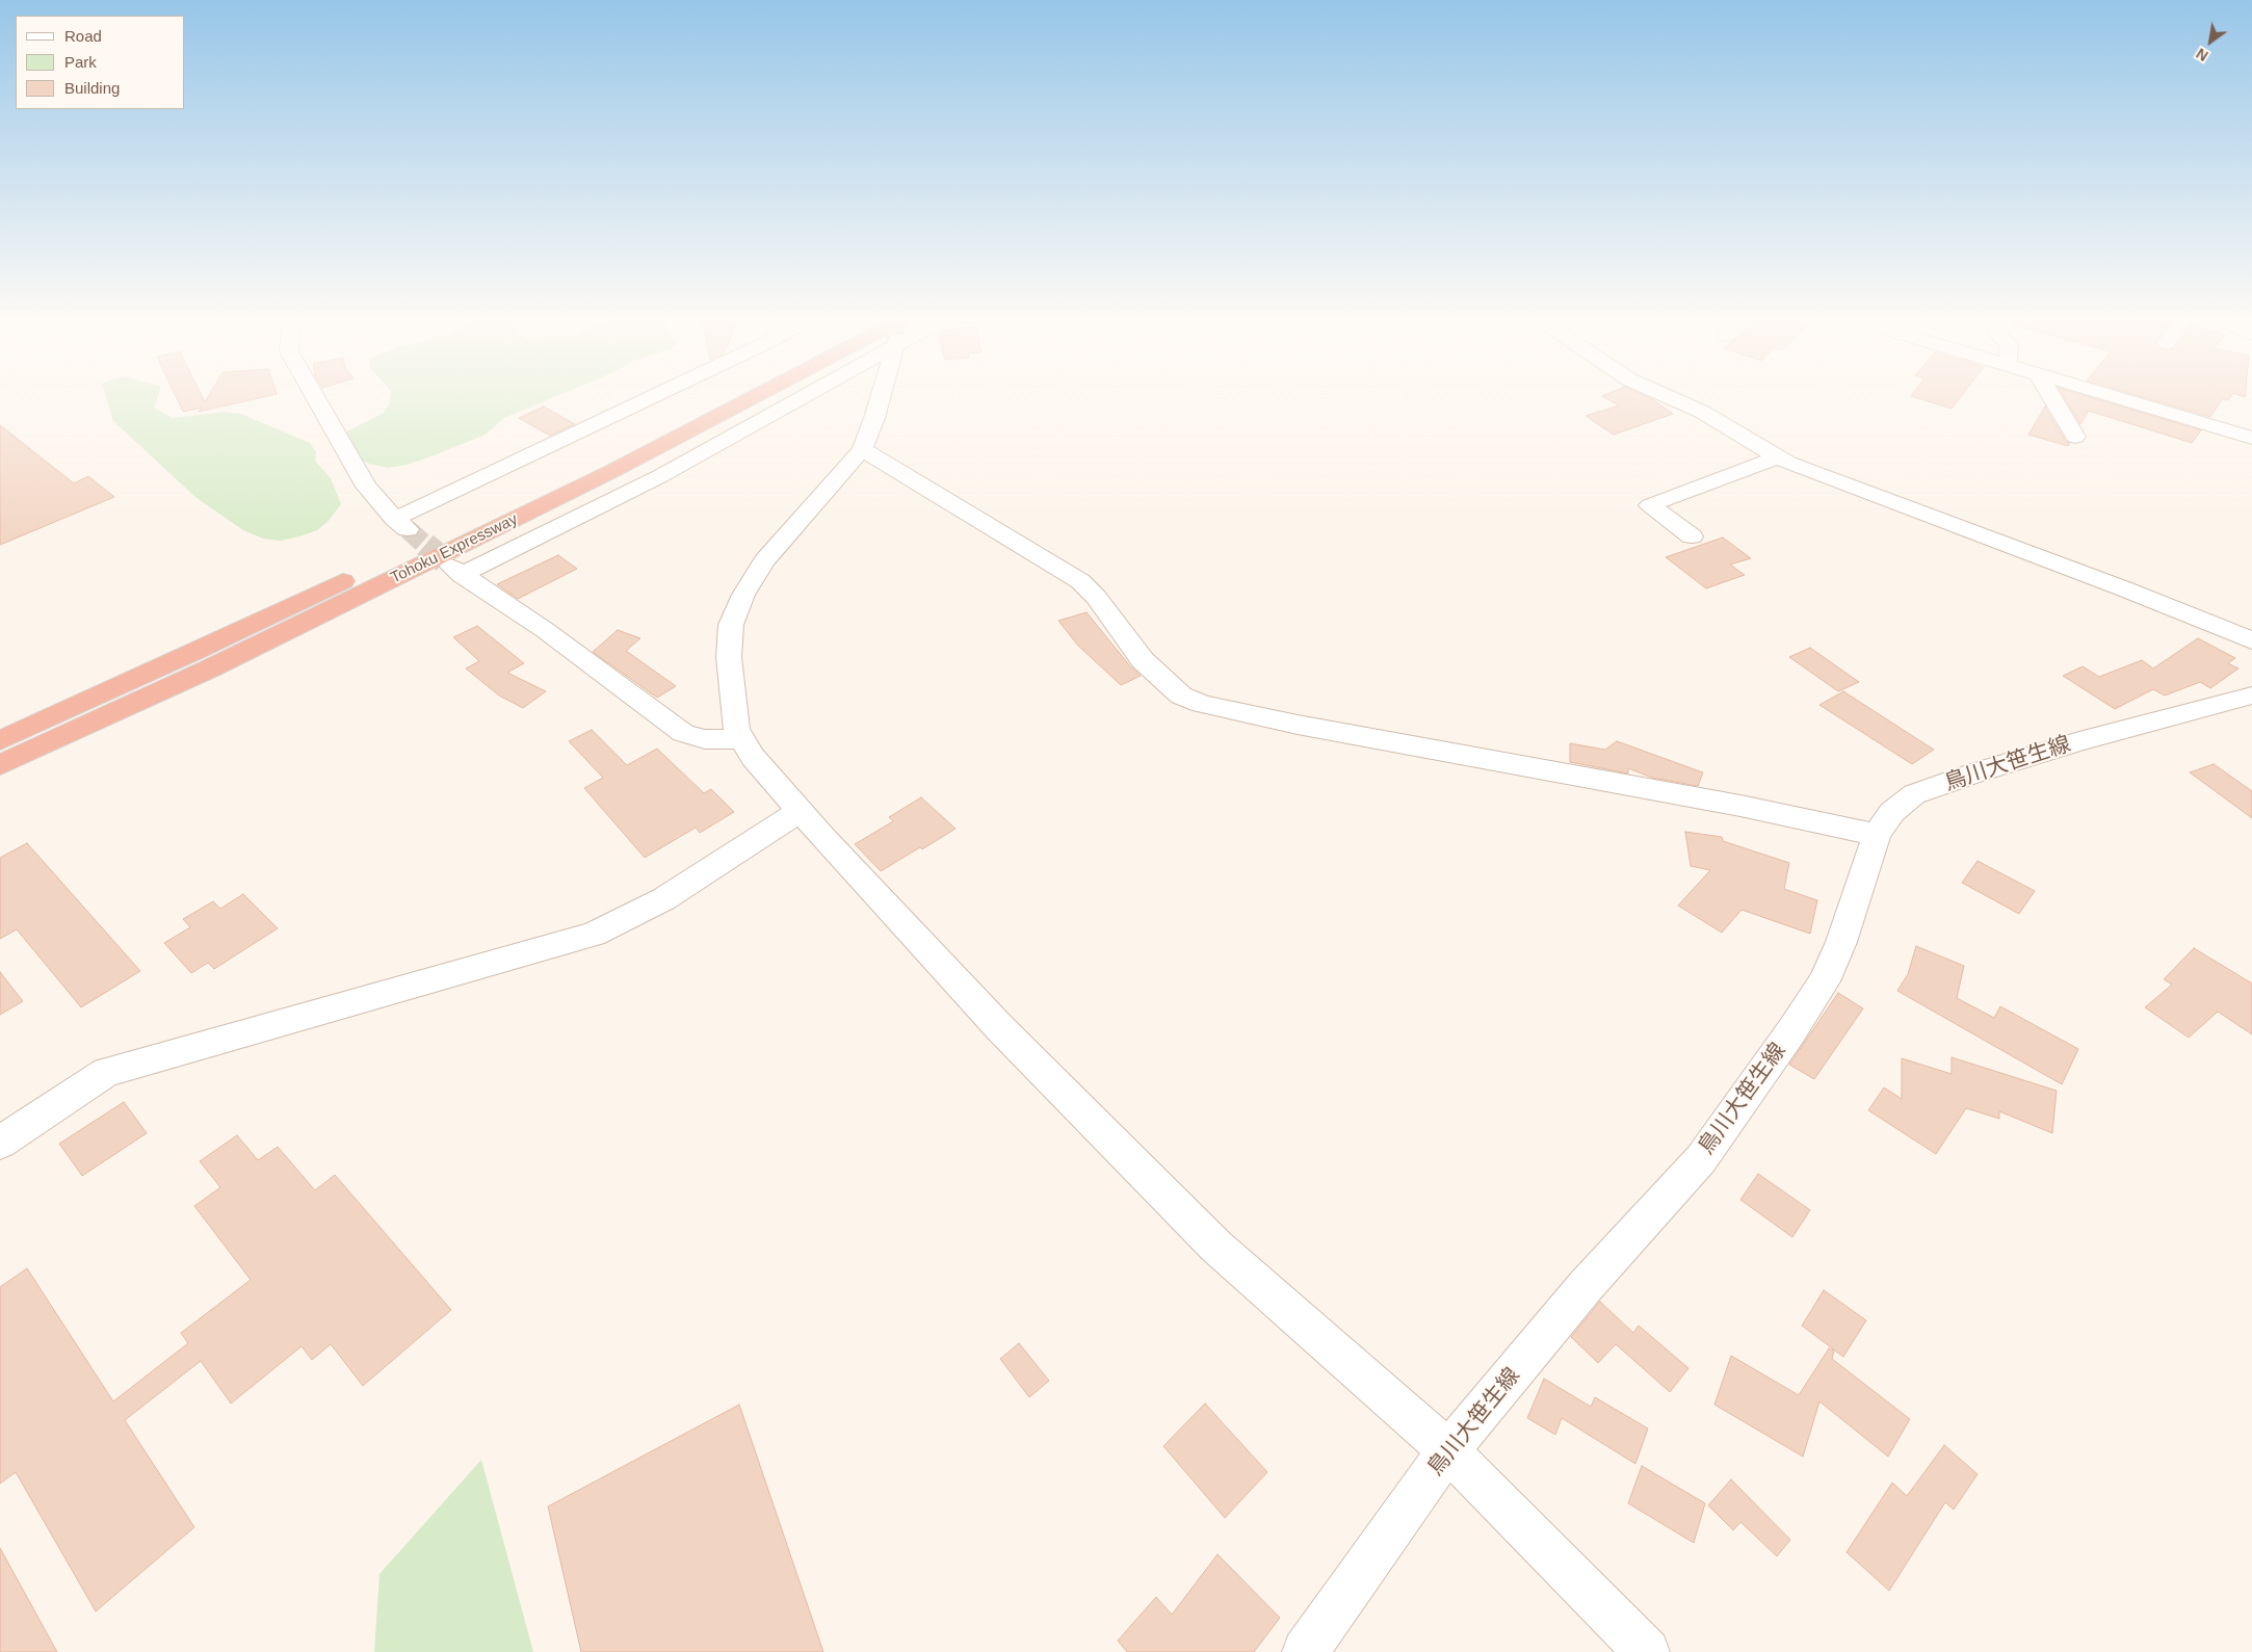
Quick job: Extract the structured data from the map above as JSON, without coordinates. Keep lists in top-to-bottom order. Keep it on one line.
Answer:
{"streets":{"highway":["Tohoku Expressway"],"street":["鳥川大笹生線"]},"legend":["Road","Park","Building"],"north":"bottom left"}
